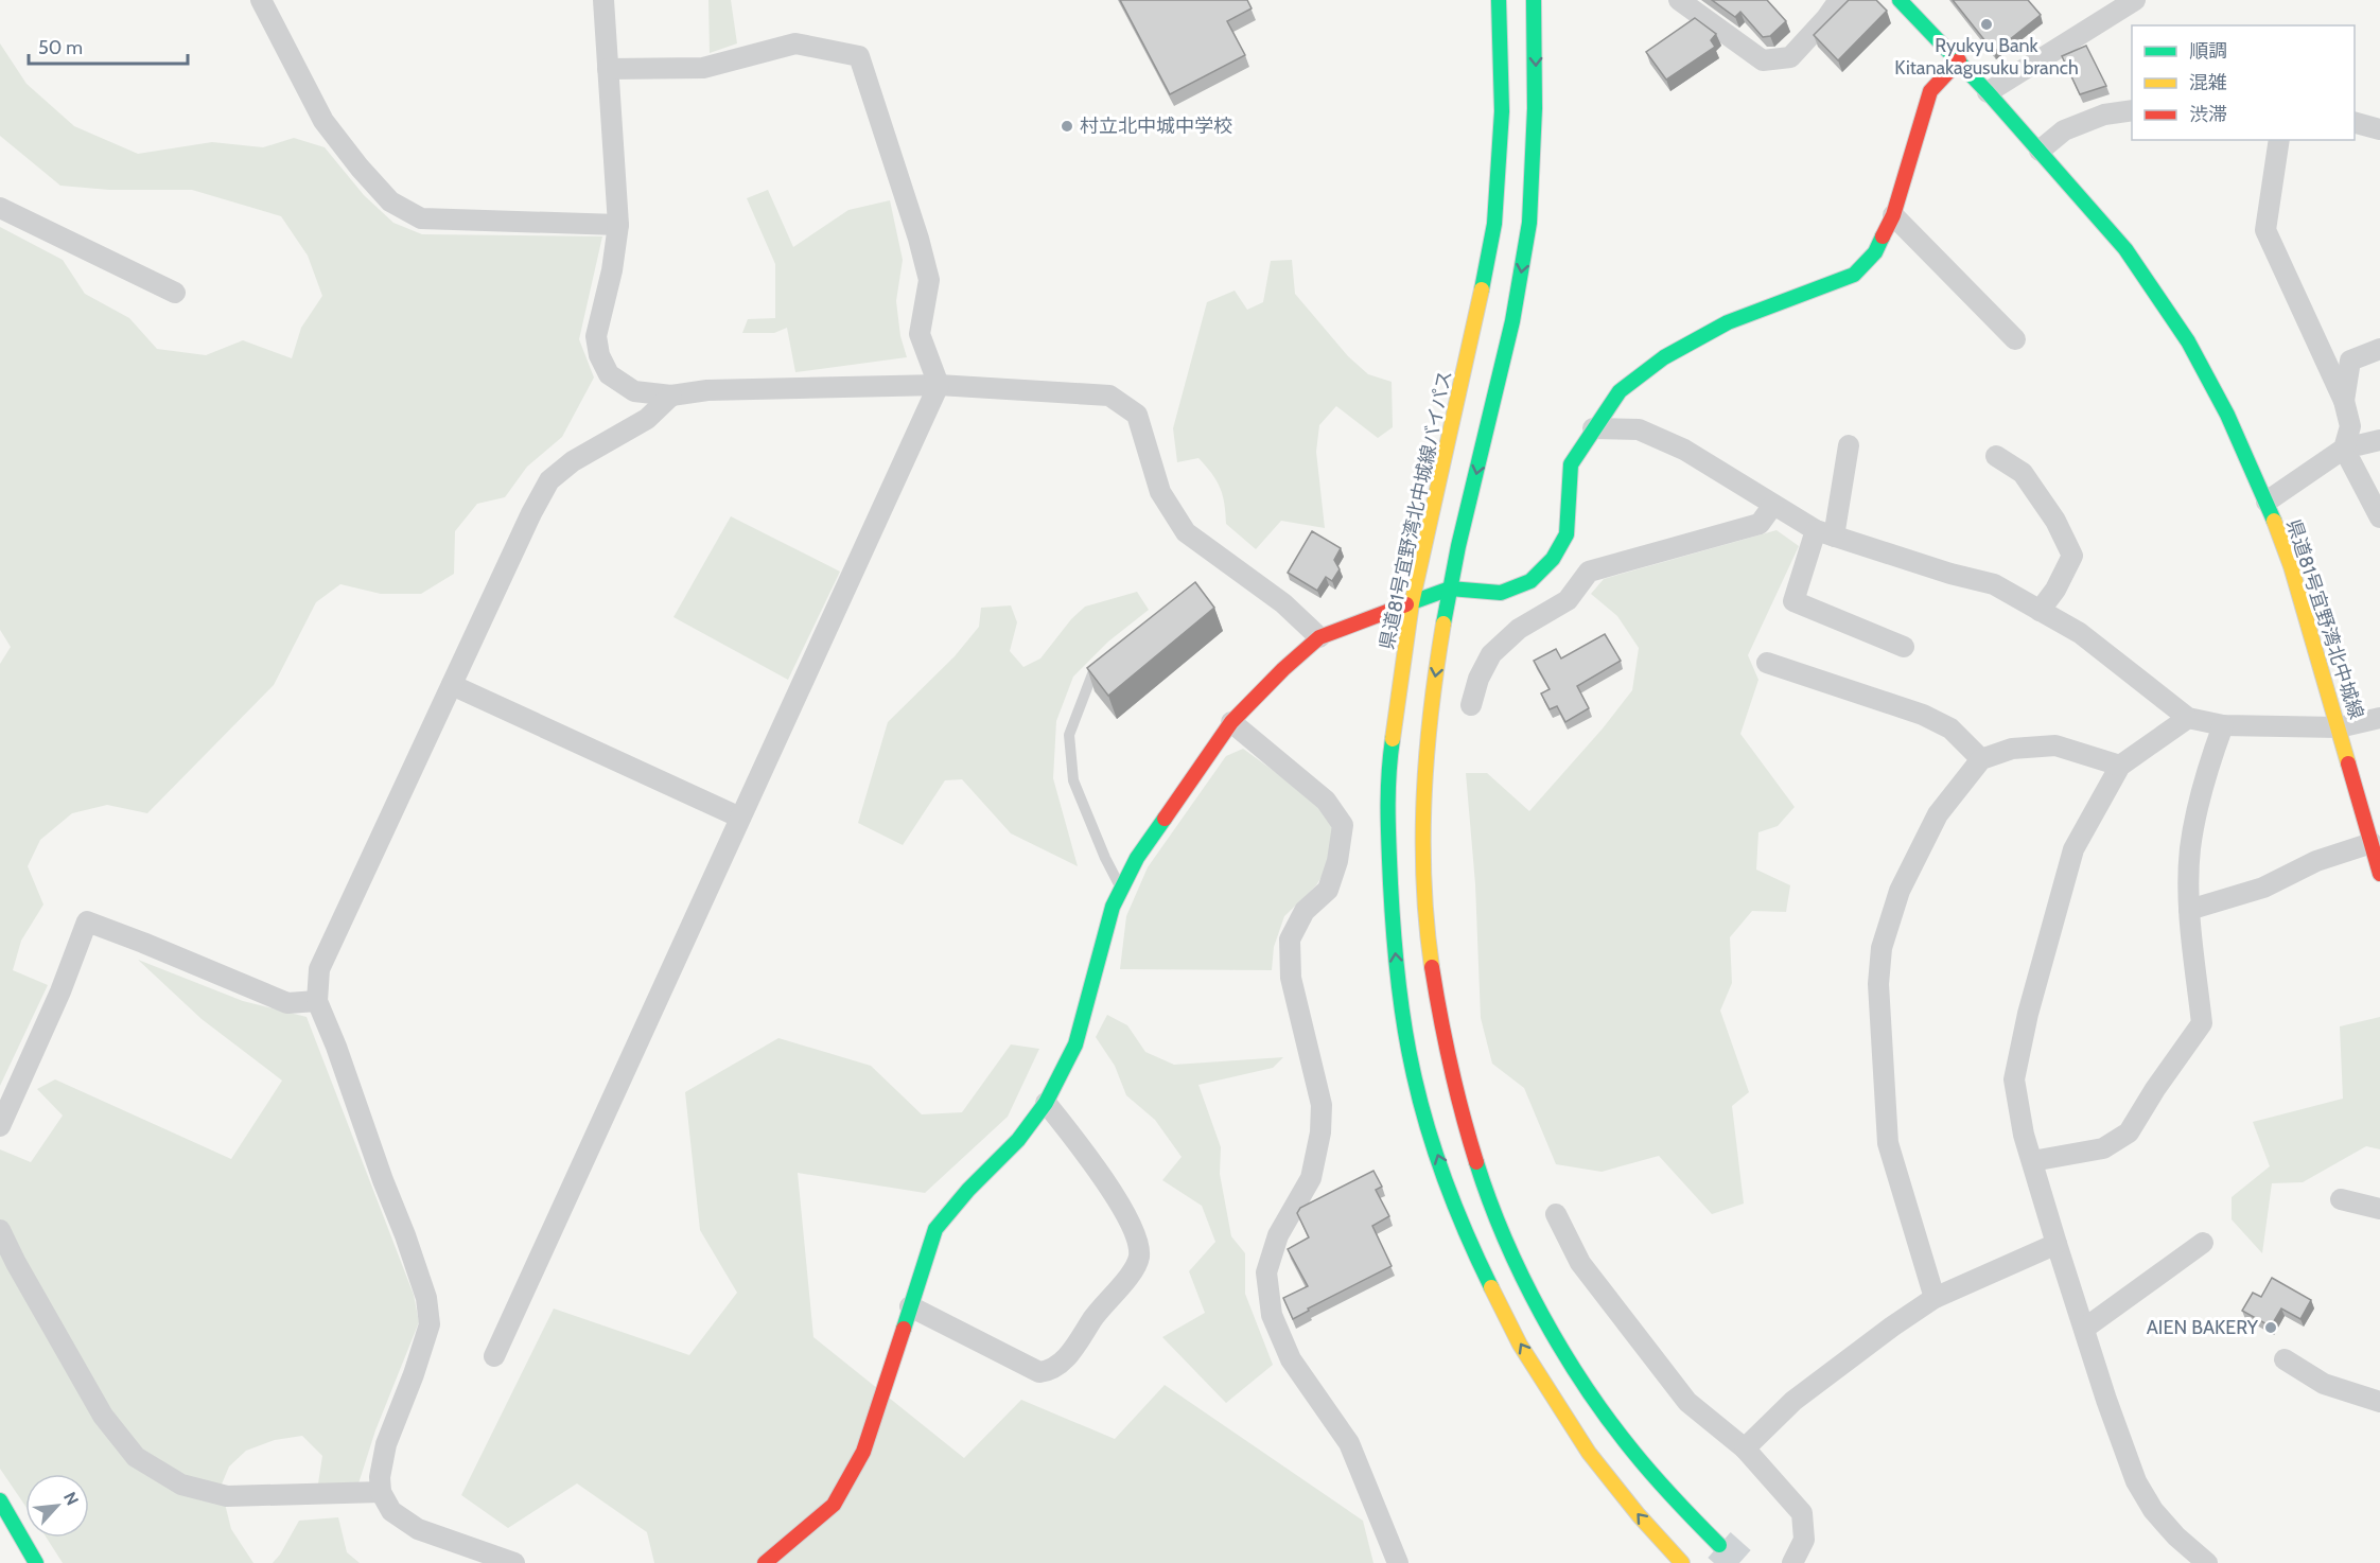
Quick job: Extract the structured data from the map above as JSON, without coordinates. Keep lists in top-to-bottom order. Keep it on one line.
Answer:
{"streets":{"main road":["県道81号宜野湾北中城線バイパス","県道81号宜野湾北中城線"]},"places":["Ryukyu Bank Kitanakagusuku branch","村立北中城中学校","AIEN BAKERY"],"legend":["順調","混雑","渋滞"],"scale_bar":"50 m","north":"top right"}
